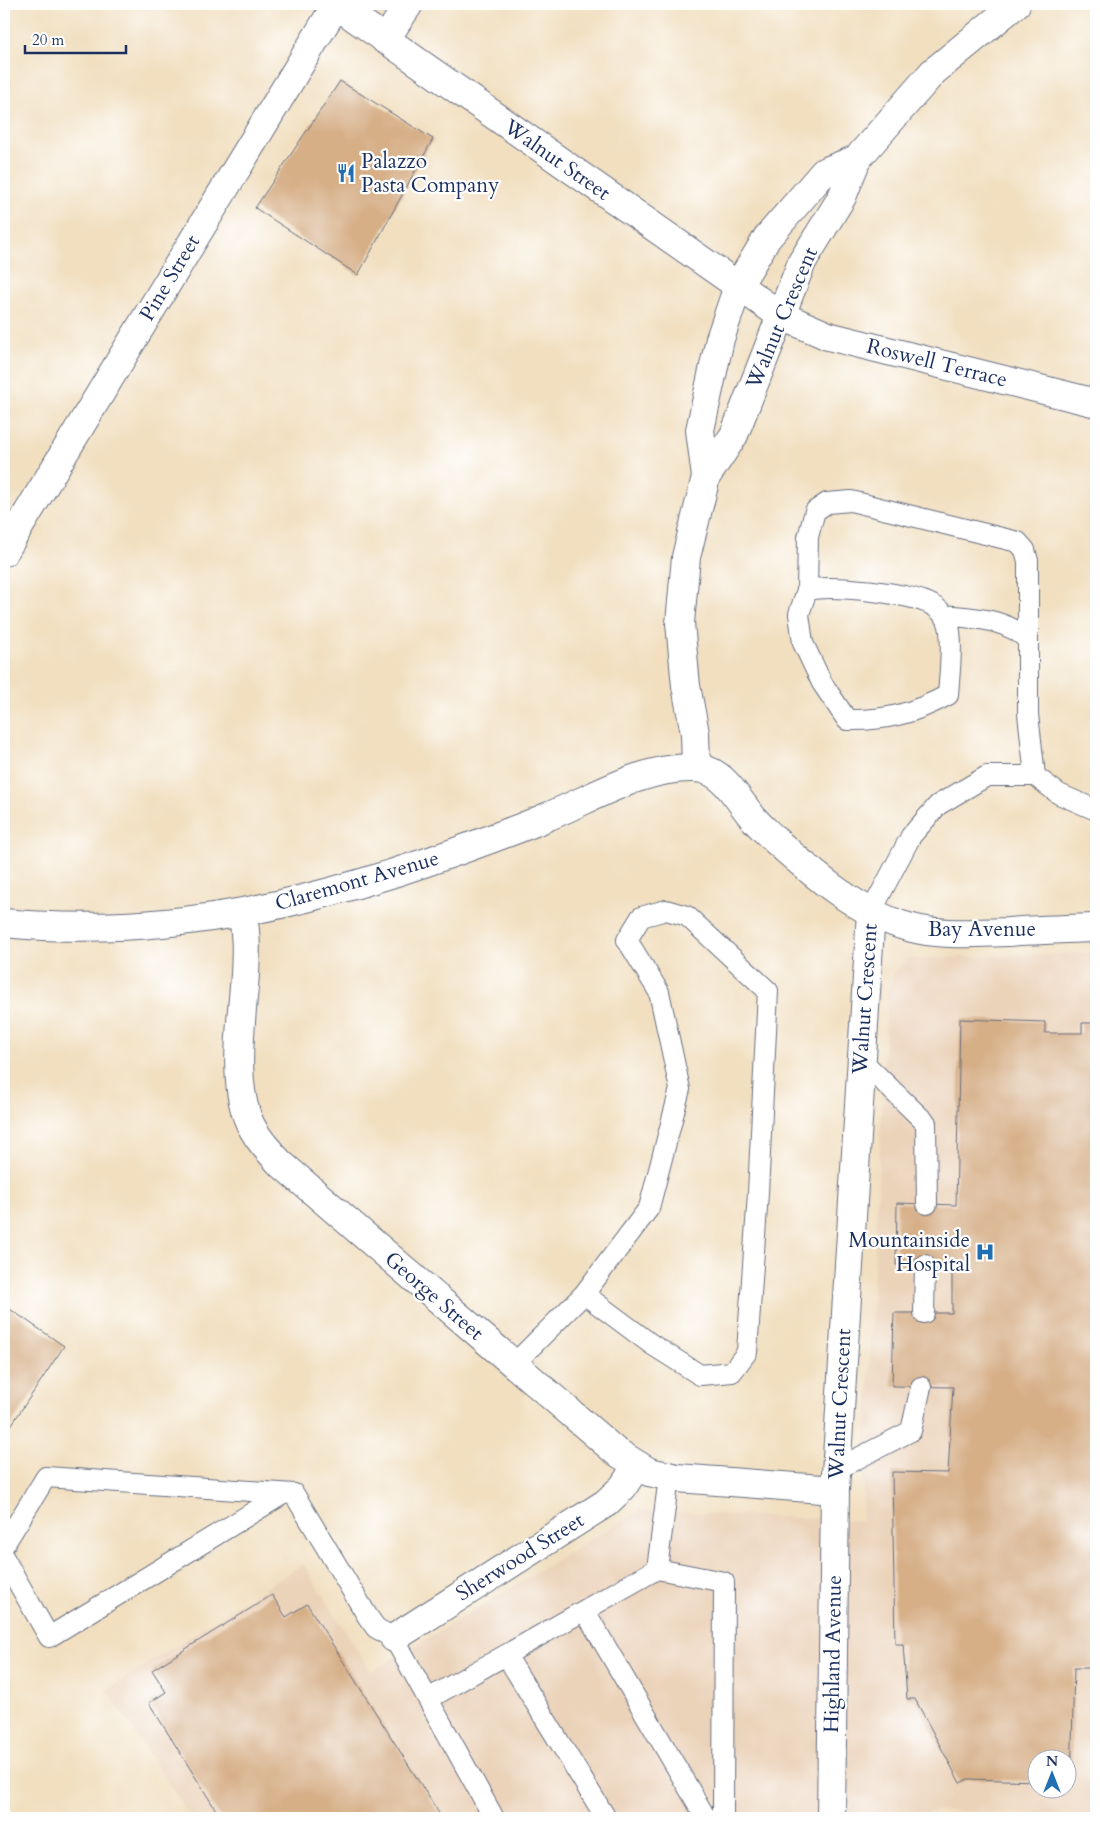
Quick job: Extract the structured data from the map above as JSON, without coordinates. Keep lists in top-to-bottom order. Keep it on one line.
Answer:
{"streets":{"street":["Walnut Street","Pine Street","Walnut Crescent","Roswell Terrace","Claremont Avenue","Bay Avenue","George Street","Sherwood Street","Highland Avenue"]},"crossings":[["Walnut Street","Pine Street"],["Walnut Street","Walnut Crescent"],["Walnut Street","Roswell Terrace"],["Walnut Crescent","Roswell Terrace"],["Walnut Crescent","Claremont Avenue"],["Walnut Crescent","Bay Avenue"],["Walnut Crescent","George Street"],["Walnut Crescent","Highland Avenue"],["Claremont Avenue","George Street"],["George Street","Sherwood Street"],["George Street","Highland Avenue"]],"places":{"restaurant":["Palazzo Pasta Company"],"hospital":["Mountainside Hospital"]},"scale_bar":"20 m","north":"top"}
